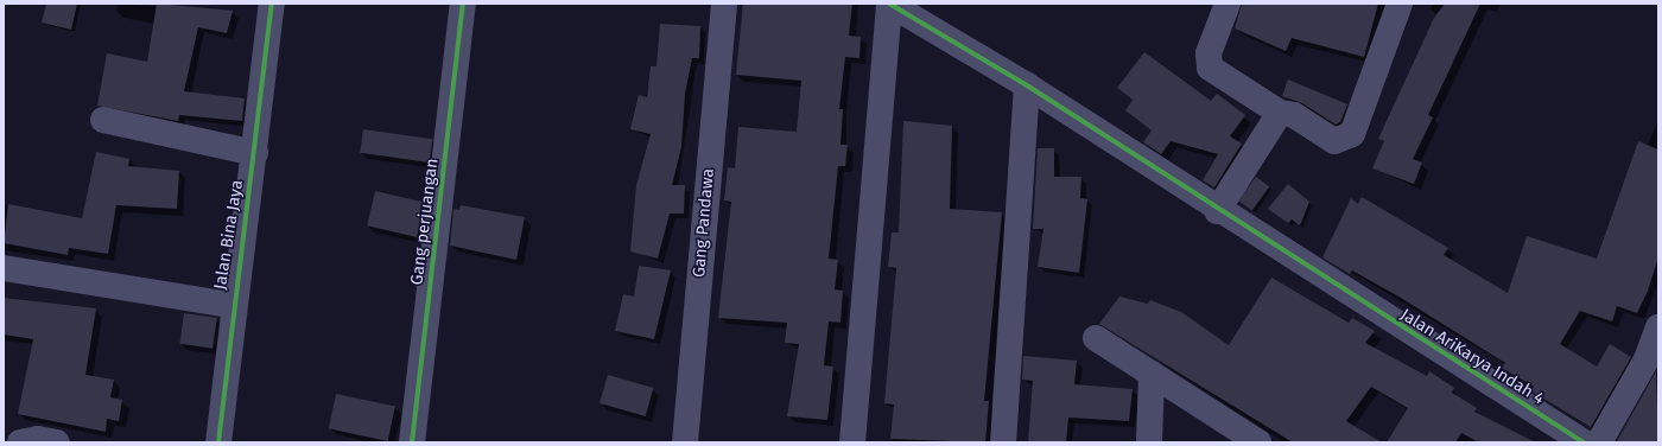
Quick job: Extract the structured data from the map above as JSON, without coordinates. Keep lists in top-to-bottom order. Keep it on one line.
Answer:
{"streets":{"street":["Gang perjuangan","Gang Pandawa","Jalan Bina Jaya","Jalan AriKarya Indah 4"]}}
